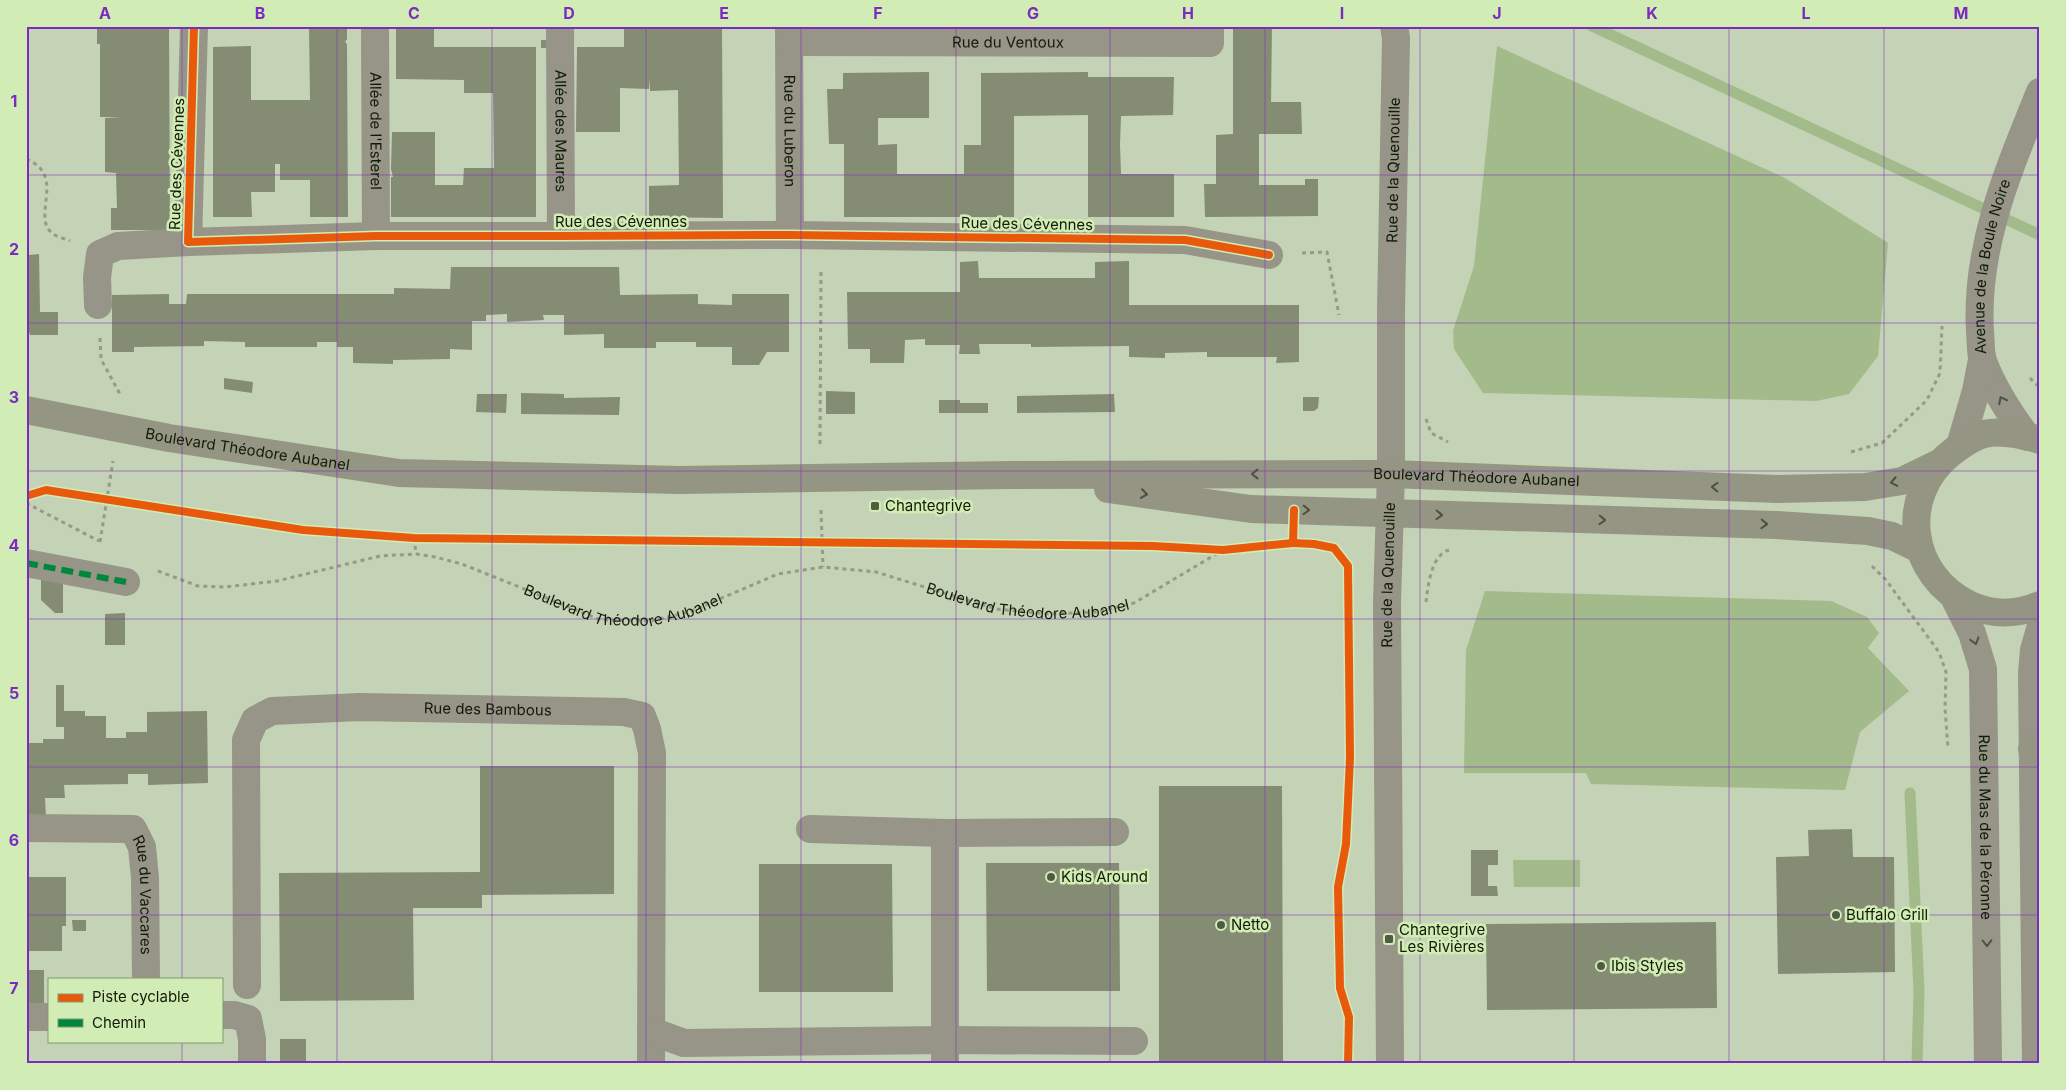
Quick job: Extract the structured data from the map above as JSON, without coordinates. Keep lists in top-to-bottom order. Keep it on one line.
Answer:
{"streets":{"main road":["Boulevard Théodore Aubanel"],"street":["Rue du Ventoux","Allée de l'Esterel","Allée des Maures","Rue du Luberon","Rue des Cévennes","Rue de la Quenouille","Avenue de la Boule Noire","Rue des Bambous","Rue du Mas de la Péronne","Rue du Vaccares"]},"crossings":[["Rue du Ventoux","Rue du Luberon"],["Allée de l'Esterel","Rue des Cévennes"],["Allée des Maures","Rue des Cévennes"],["Rue du Luberon","Rue des Cévennes"],["Rue de la Quenouille","Boulevard Théodore Aubanel"]],"places":{"transit":["Chantegrive","Chantegrive Les Rivières"],"other":["Kids Around","Buffalo Grill","Netto","Ibis Styles"]},"legend":["Piste cyclable","Chemin"],"grid":{"columns":["A","B","C","D","E","F","G","H","I","J","K","L","M"],"rows":["1","2","3","4","5","6","7"]}}
